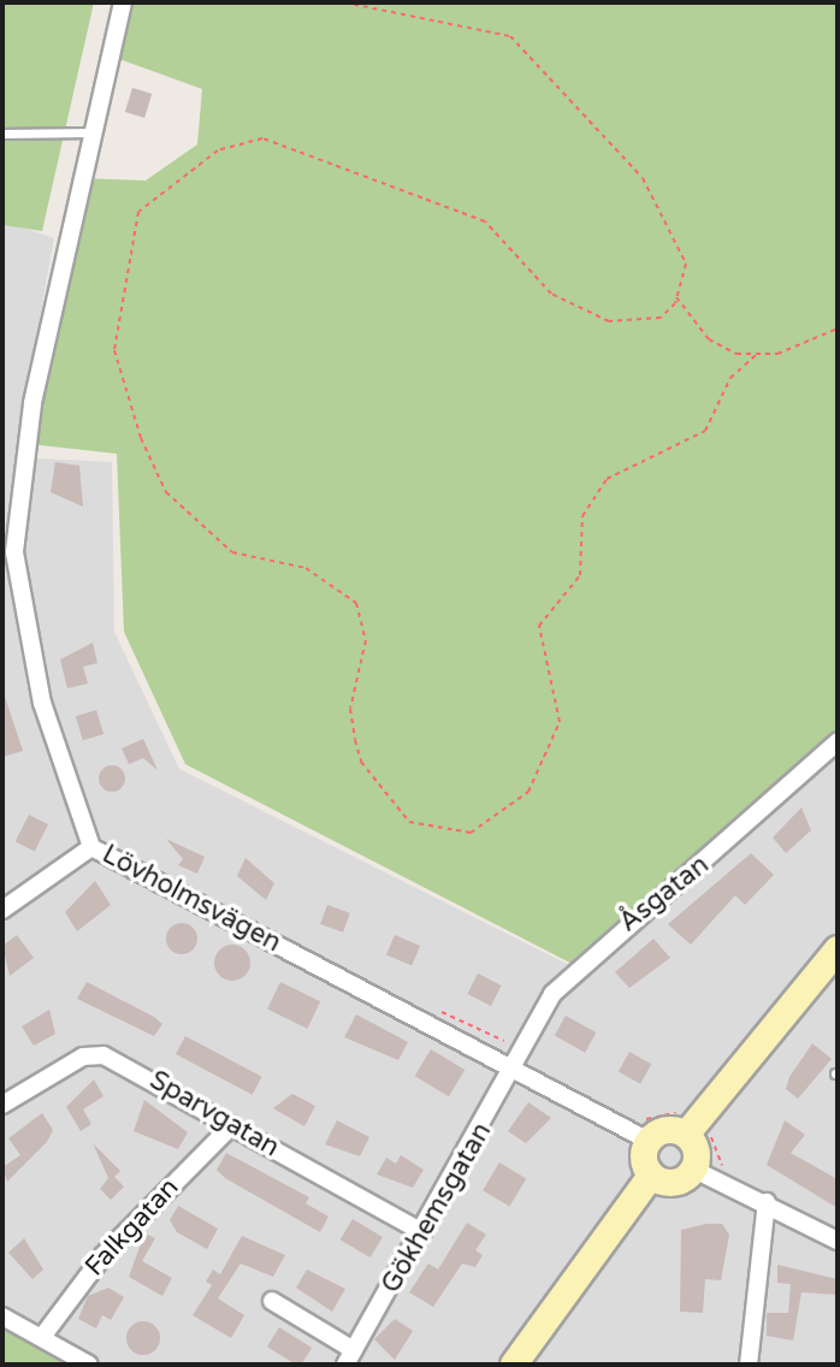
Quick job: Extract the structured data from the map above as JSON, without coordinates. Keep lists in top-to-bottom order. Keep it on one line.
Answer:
{"streets":{"street":["Åsgatan","Lövholmsvägen","Sparvgatan","Gökhemsgatan","Falkgatan"]},"crossings":[["Åsgatan","Lövholmsvägen"],["Åsgatan","Gökhemsgatan"],["Lövholmsvägen","Gökhemsgatan"],["Sparvgatan","Gökhemsgatan"],["Sparvgatan","Falkgatan"]]}
